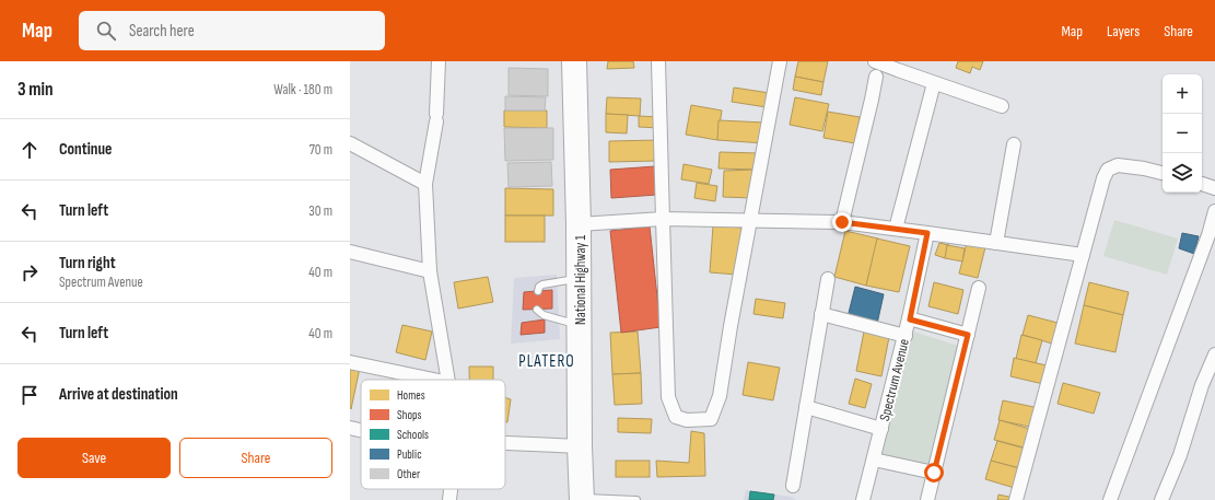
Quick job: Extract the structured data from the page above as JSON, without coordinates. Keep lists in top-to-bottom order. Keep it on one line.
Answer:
{"streets":{"highway":["National Highway 1"],"street":["Spectrum Avenue"]},"districts":["PLATERO"],"legend":["Homes","Shops","Schools","Public","Other"],"page":{"header":"Map","search":"Search here","nav":["Map","Layers","Share"],"heading":["3 min","Walk · 180 m"],"map_buttons":["+","−"],"list":[["Continue","70 m"],["Turn left","30 m"],["Turn right","Spectrum Avenue","40 m"],["Turn left","40 m"],"Arrive at destination"],"buttons":["Save","Share"]}}
